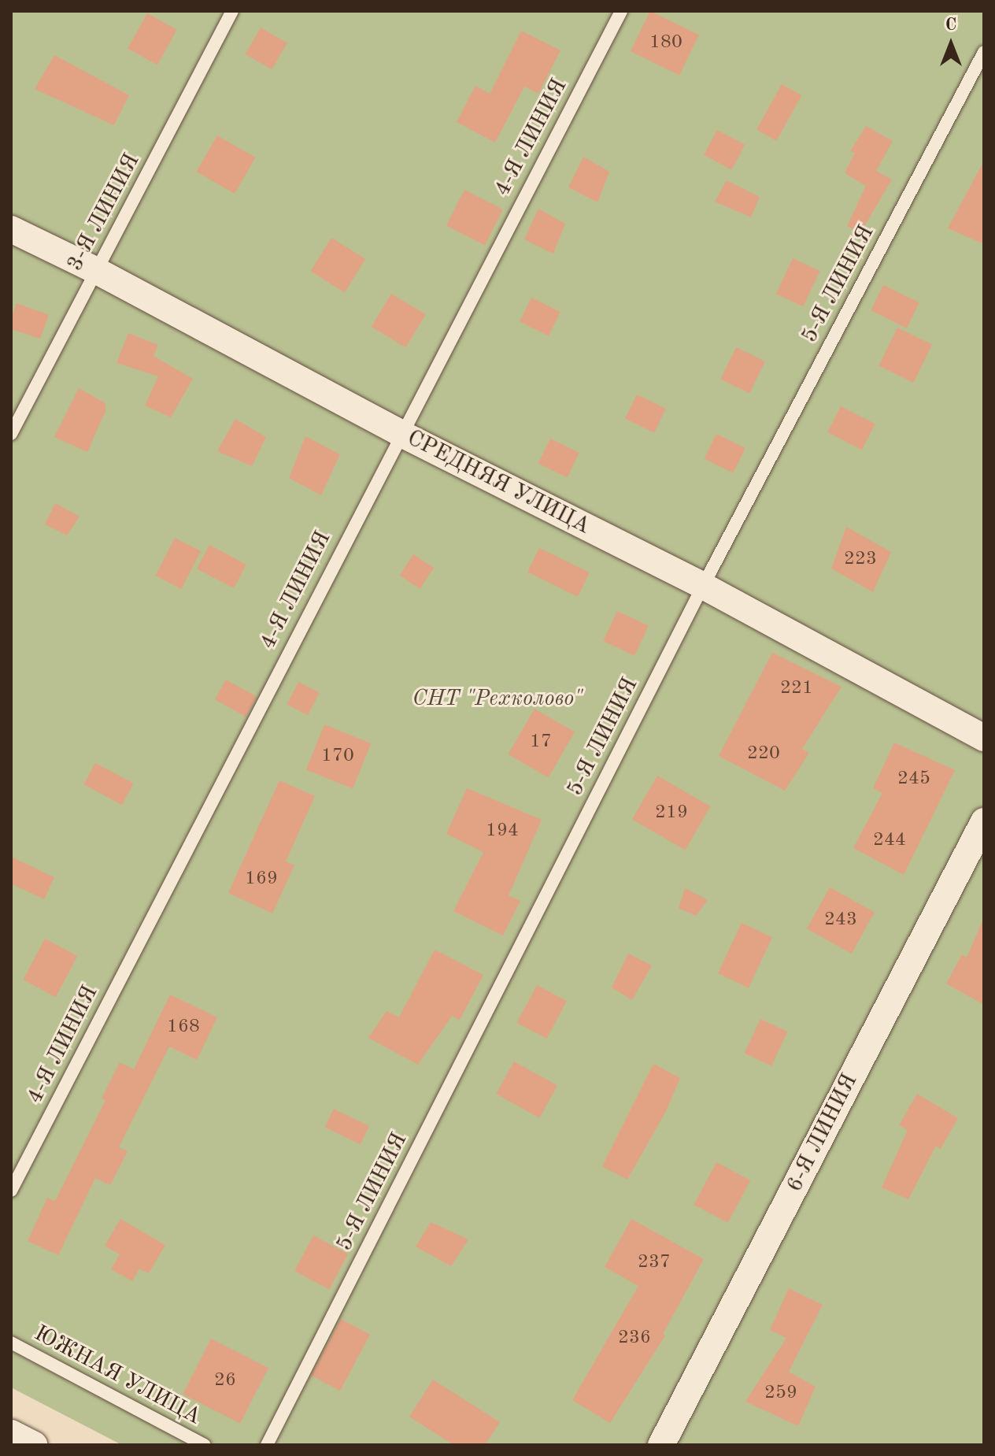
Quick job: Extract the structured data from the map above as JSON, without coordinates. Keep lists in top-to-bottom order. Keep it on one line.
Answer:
{"streets":{"street":["СРЕДНЯЯ УЛИЦА","6-Я ЛИНИЯ"],"lane":["4-Я ЛИНИЯ","3-Я ЛИНИЯ","5-Я ЛИНИЯ","ЮЖНАЯ УЛИЦА"]},"crossings":[["4-Я ЛИНИЯ","СРЕДНЯЯ УЛИЦА"],["3-Я ЛИНИЯ","СРЕДНЯЯ УЛИЦА"],["5-Я ЛИНИЯ","СРЕДНЯЯ УЛИЦА"]],"parks":["СНТ \"Рехколово\""],"house_numbers":["180","223","221","17","220","170","245","219","194","244","169","243","168","237","236","26","259"],"north":"top"}
